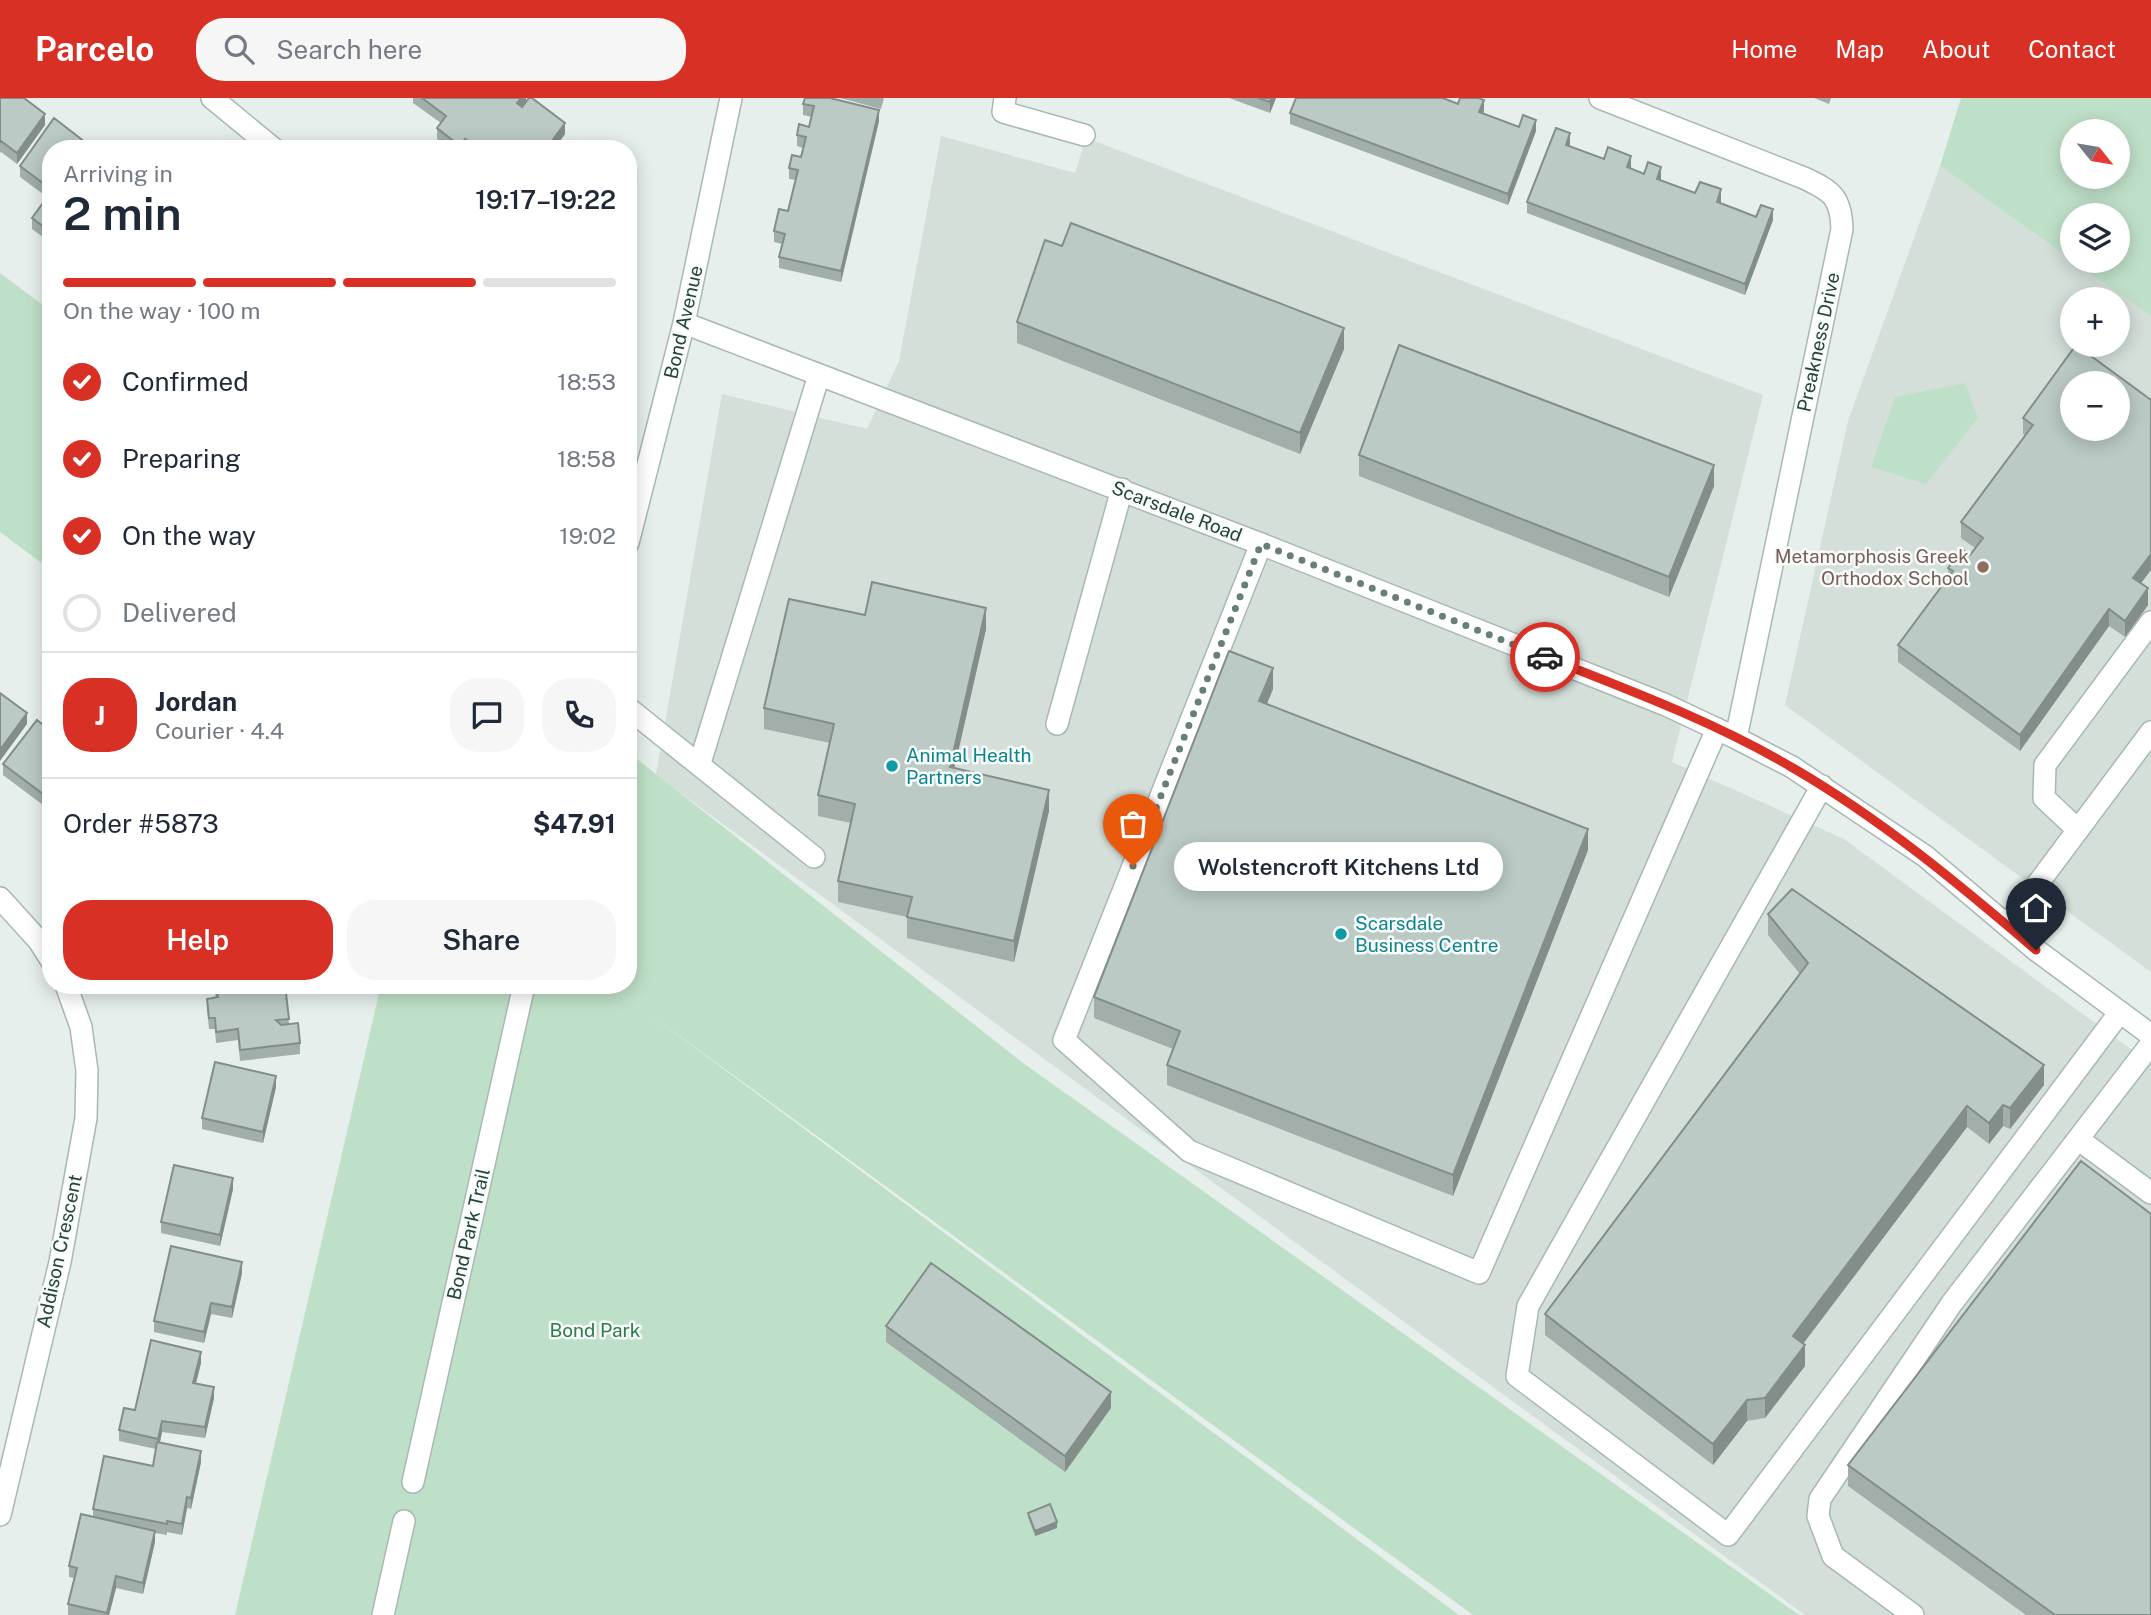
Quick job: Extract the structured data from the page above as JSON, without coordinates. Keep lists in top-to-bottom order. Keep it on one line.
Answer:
{"streets":{"street":["Bond Avenue","Preakness Drive","Scarsdale Road","Bond Park Trail","Addison Crescent"]},"crossings":[["Bond Avenue","Scarsdale Road"],["Preakness Drive","Scarsdale Road"]],"parks":["Bond Park"],"places":["Metamorphosis Greek Orthodox School","Animal Health Partners","Wolstencroft Kitchens Ltd","Scarsdale Business Centre"],"north":"bottom right","page":{"header":"Parcelo","search":"Search here","nav":["Home","Map","About","Contact"],"map_buttons":["+","−"],"heading":["2 min","Arriving in","19:17–19:22"],"panel":["Jordan","Courier · 4.4","Order #5873","$47.91"],"bar":"On the way · 100 m","list":[["Confirmed","18:53"],["Preparing","18:58"],["On the way","19:02"],"Delivered"],"round":"J","bubble":"Wolstencroft Kitchens Ltd","buttons":["Help","Share"]}}
